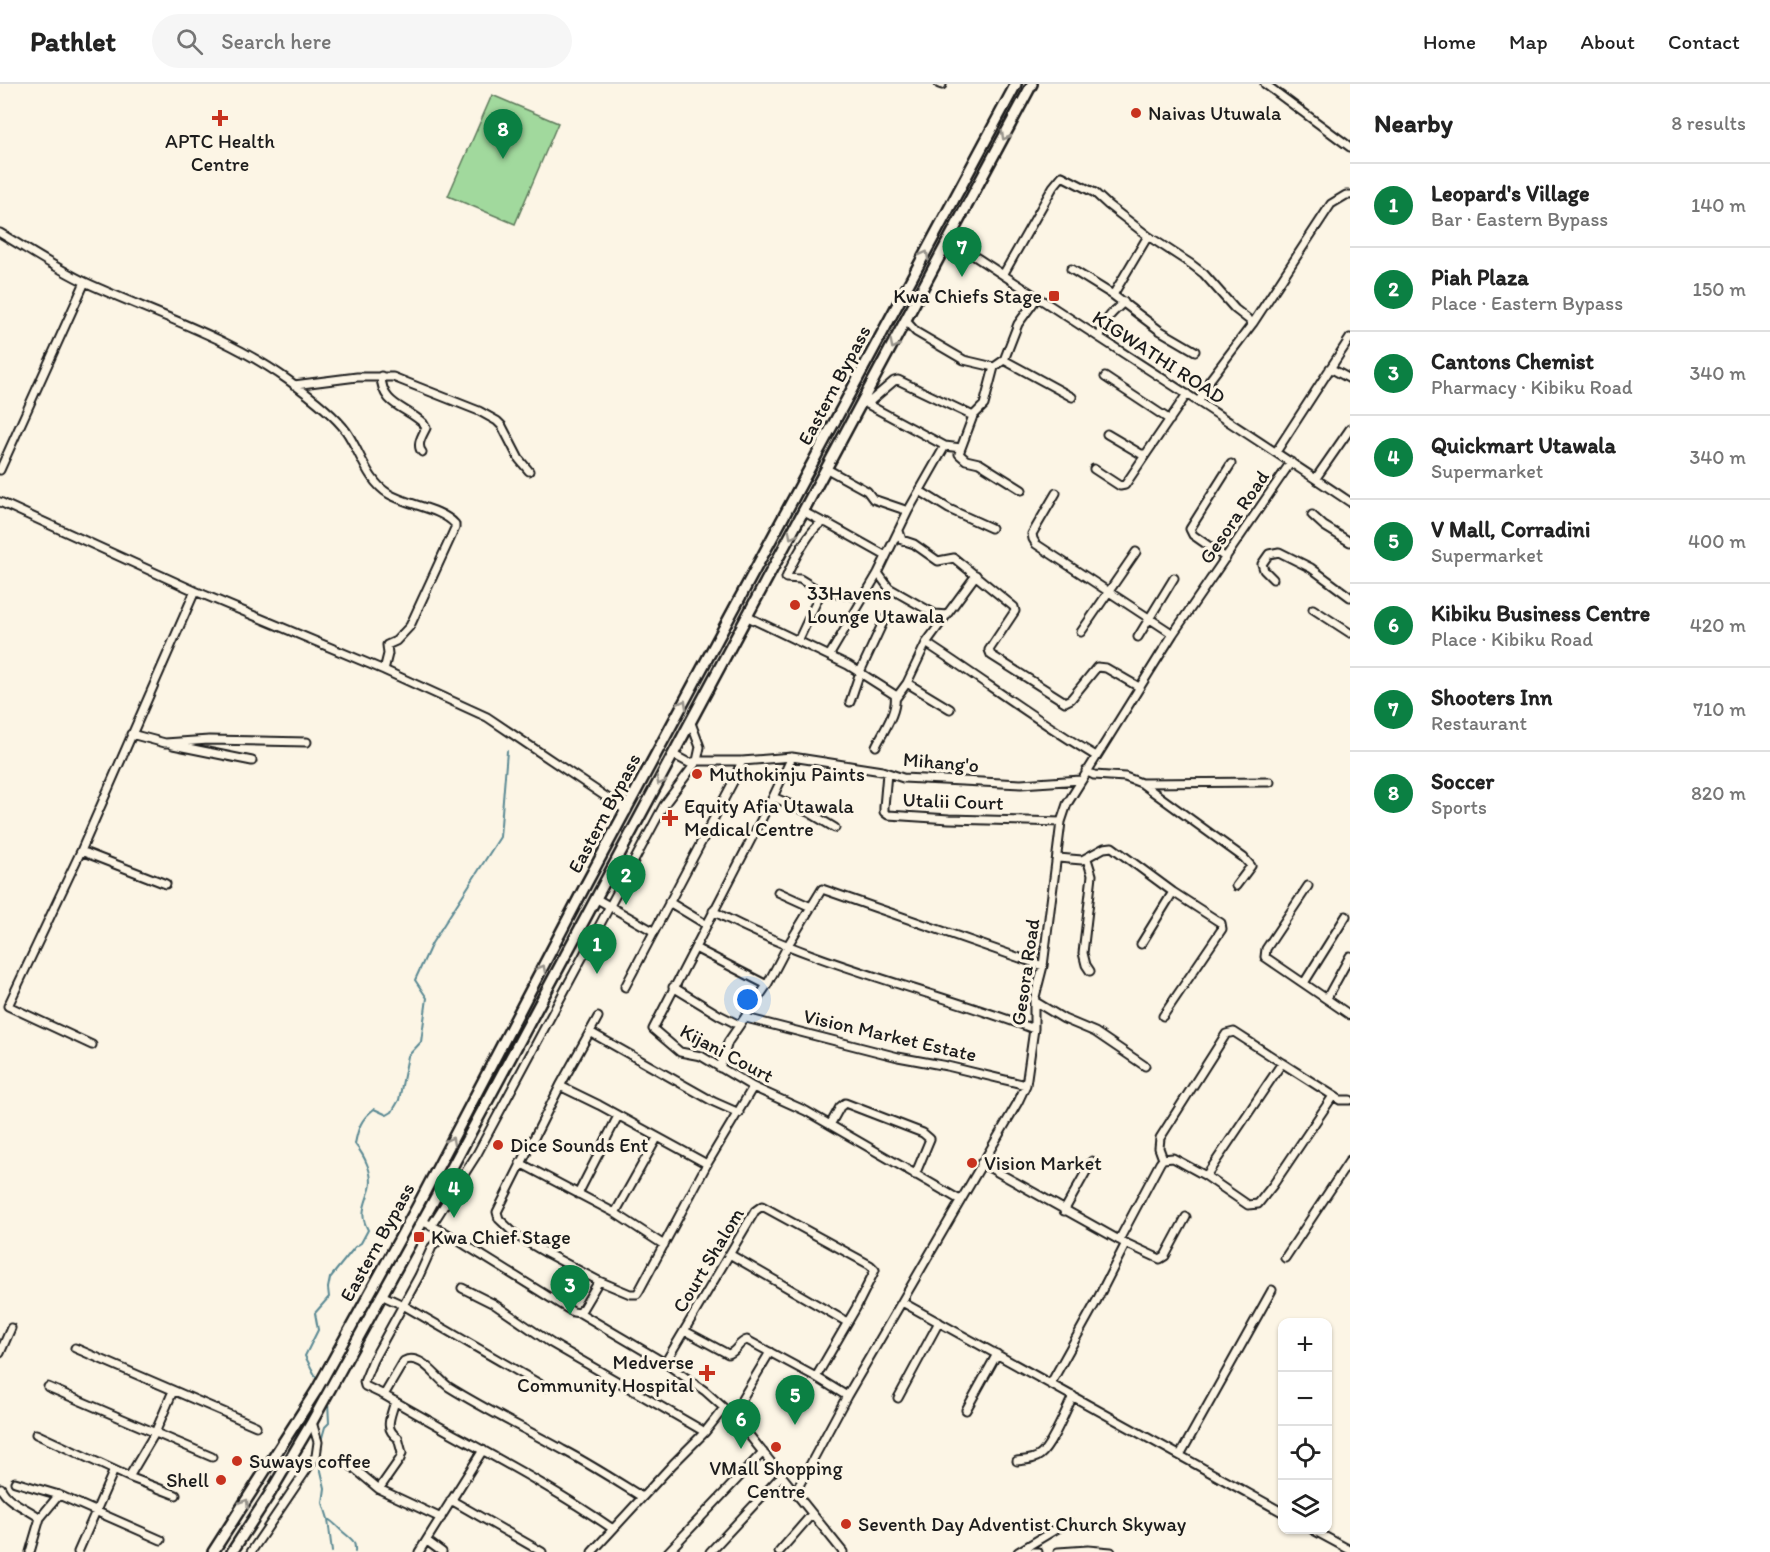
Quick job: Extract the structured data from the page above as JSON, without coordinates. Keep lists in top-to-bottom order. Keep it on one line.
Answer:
{"streets":{"main road":["Eastern Bypass"],"street":["KIGWATHI ROAD","Gesora Road","Mihang'o","Utalii Court","Vision Market Estate","Kijani Court","Court Shalom"]},"crossings":[["KIGWATHI ROAD","Eastern Bypass"],["KIGWATHI ROAD","Gesora Road"],["Eastern Bypass","Mihang'o"],["Gesora Road","Mihang'o"],["Gesora Road","Utalii Court"],["Gesora Road","Vision Market Estate"],["Gesora Road","Kijani Court"],["Mihang'o","Utalii Court"],["Mihang'o","Kijani Court"]],"places":{"other":["Naivas Utuwala","33Havens Lounge Utawala","Muthokinju Paints","Dice Sounds Ent","Vision Market","VMall Shopping Centre","Suways coffee","Shell","Seventh Day Adventist Church Skyway"],"health":["APTC Health Centre","Equity Afia Utawala Medical Centre","Medverse Community Hospital"],"transit":["Kwa Chiefs Stage","Kwa Chief Stage"]},"page":{"header":"Pathlet","search":"Search here","nav":["Home","Map","About","Contact"],"heading":["Nearby","8 results"],"pins":["8","7","2","1","4","3","5","6"],"list":[{"mark":"1","name":"Leopard's Village","note":"Bar · Eastern Bypass","value":"140 m"},{"mark":"2","name":"Piah Plaza","note":"Place · Eastern Bypass","value":"150 m"},{"mark":"3","name":"Cantons Chemist","note":"Pharmacy · Kibiku Road","value":"340 m"},{"mark":"4","name":"Quickmart Utawala","note":"Supermarket","value":"340 m"},{"mark":"5","name":"V Mall, Corradini","note":"Supermarket","value":"400 m"},{"mark":"6","name":"Kibiku Business Centre","note":"Place · Kibiku Road","value":"420 m"},{"mark":"7","name":"Shooters Inn","note":"Restaurant","value":"710 m"},{"mark":"8","name":"Soccer","note":"Sports","value":"820 m"}],"map_buttons":["+","−"]}}
